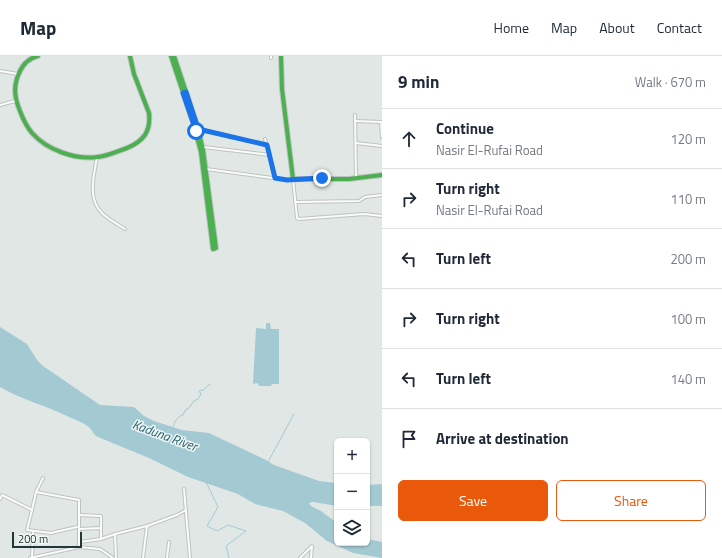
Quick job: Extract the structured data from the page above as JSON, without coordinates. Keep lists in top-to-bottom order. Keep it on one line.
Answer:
{"water":["Kaduna River"],"scale_bar":"200 m","page":{"header":"Map","nav":["Home","Map","About","Contact"],"heading":["9 min","Walk · 670 m"],"list":[["Continue","Nasir El-Rufai Road","120 m"],["Turn right","Nasir El-Rufai Road","110 m"],["Turn left","200 m"],["Turn right","100 m"],["Turn left","140 m"],"Arrive at destination"],"map_buttons":["+","−"],"buttons":["Save","Share"],"scale":"200 m"}}
